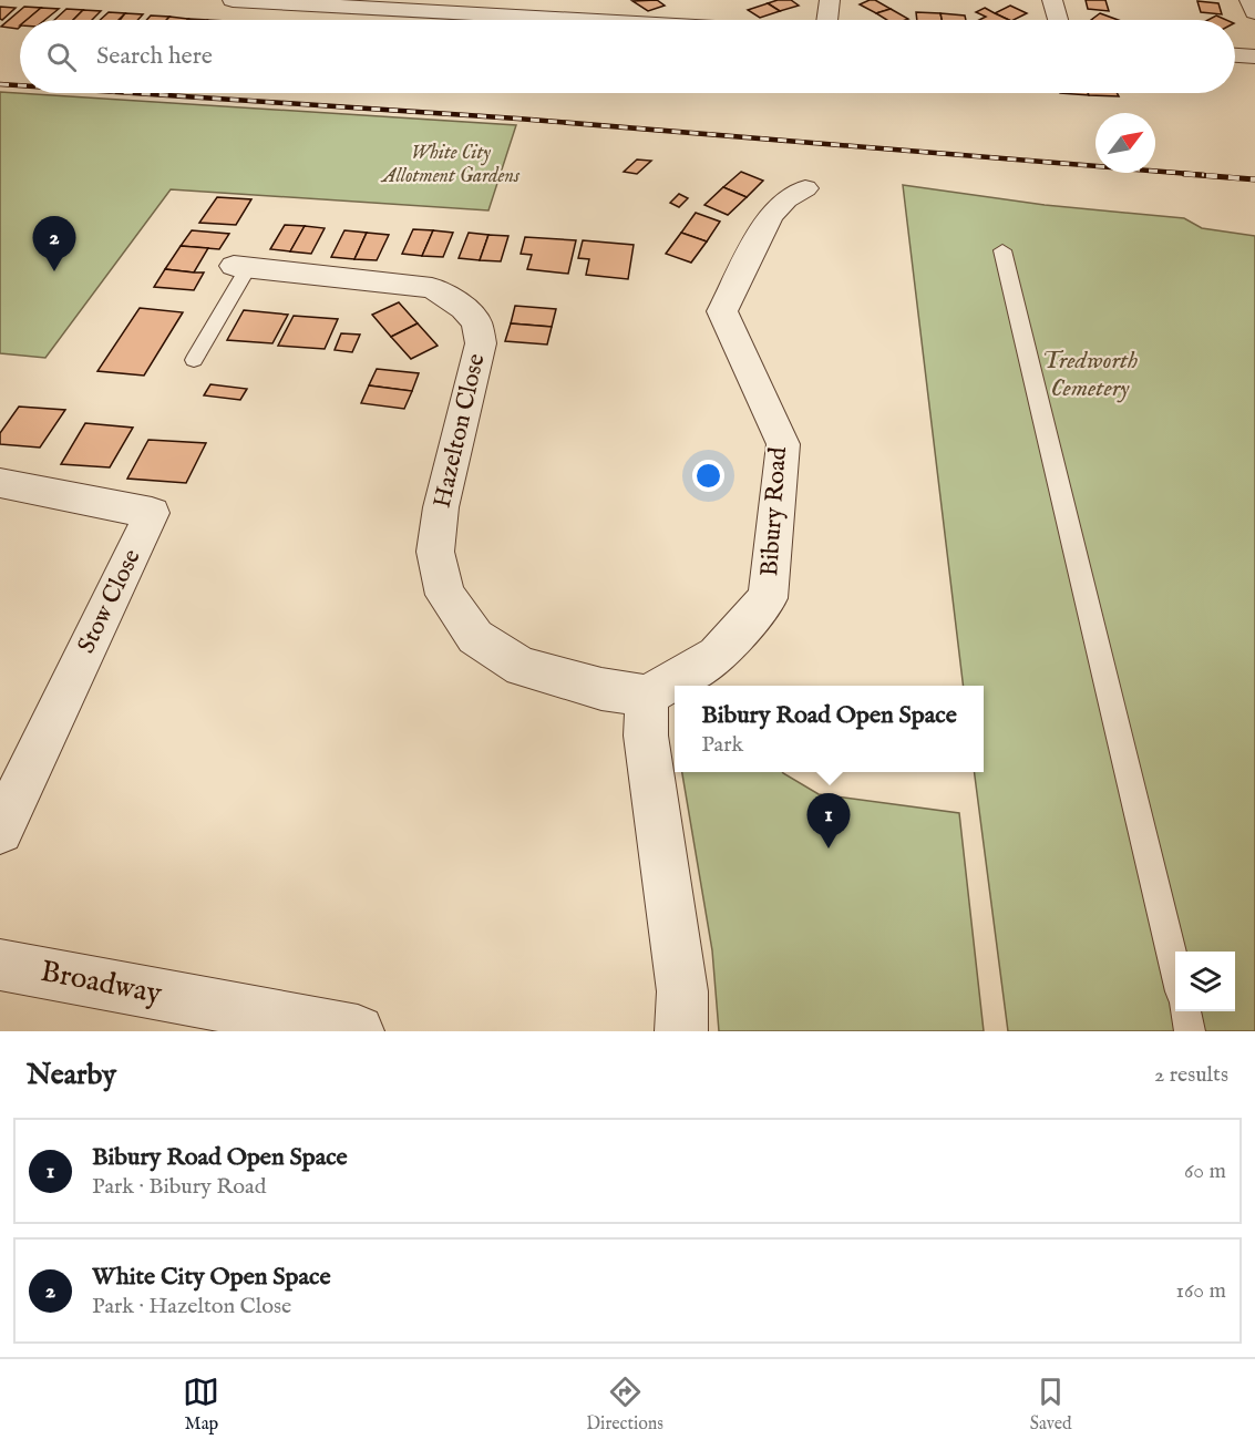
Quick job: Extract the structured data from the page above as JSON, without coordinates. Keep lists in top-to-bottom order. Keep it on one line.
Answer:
{"streets":{"street":["Hazelton Close","Bibury Road","Stow Close","Broadway"]},"crossings":[["Hazelton Close","Bibury Road"]],"parks":["White City Allotment Gardens","Tredworth Cemetery"],"north":"top right","page":{"search":"Search here","pins":["2","1"],"popup":["Bibury Road Open Space","Park"],"heading":["Nearby","2 results"],"list":[{"mark":"1","name":"Bibury Road Open Space","note":"Park · Bibury Road","value":"60 m"},{"mark":"2","name":"White City Open Space","note":"Park · Hazelton Close","value":"160 m"}],"nav":["Map","Directions","Saved"]}}
